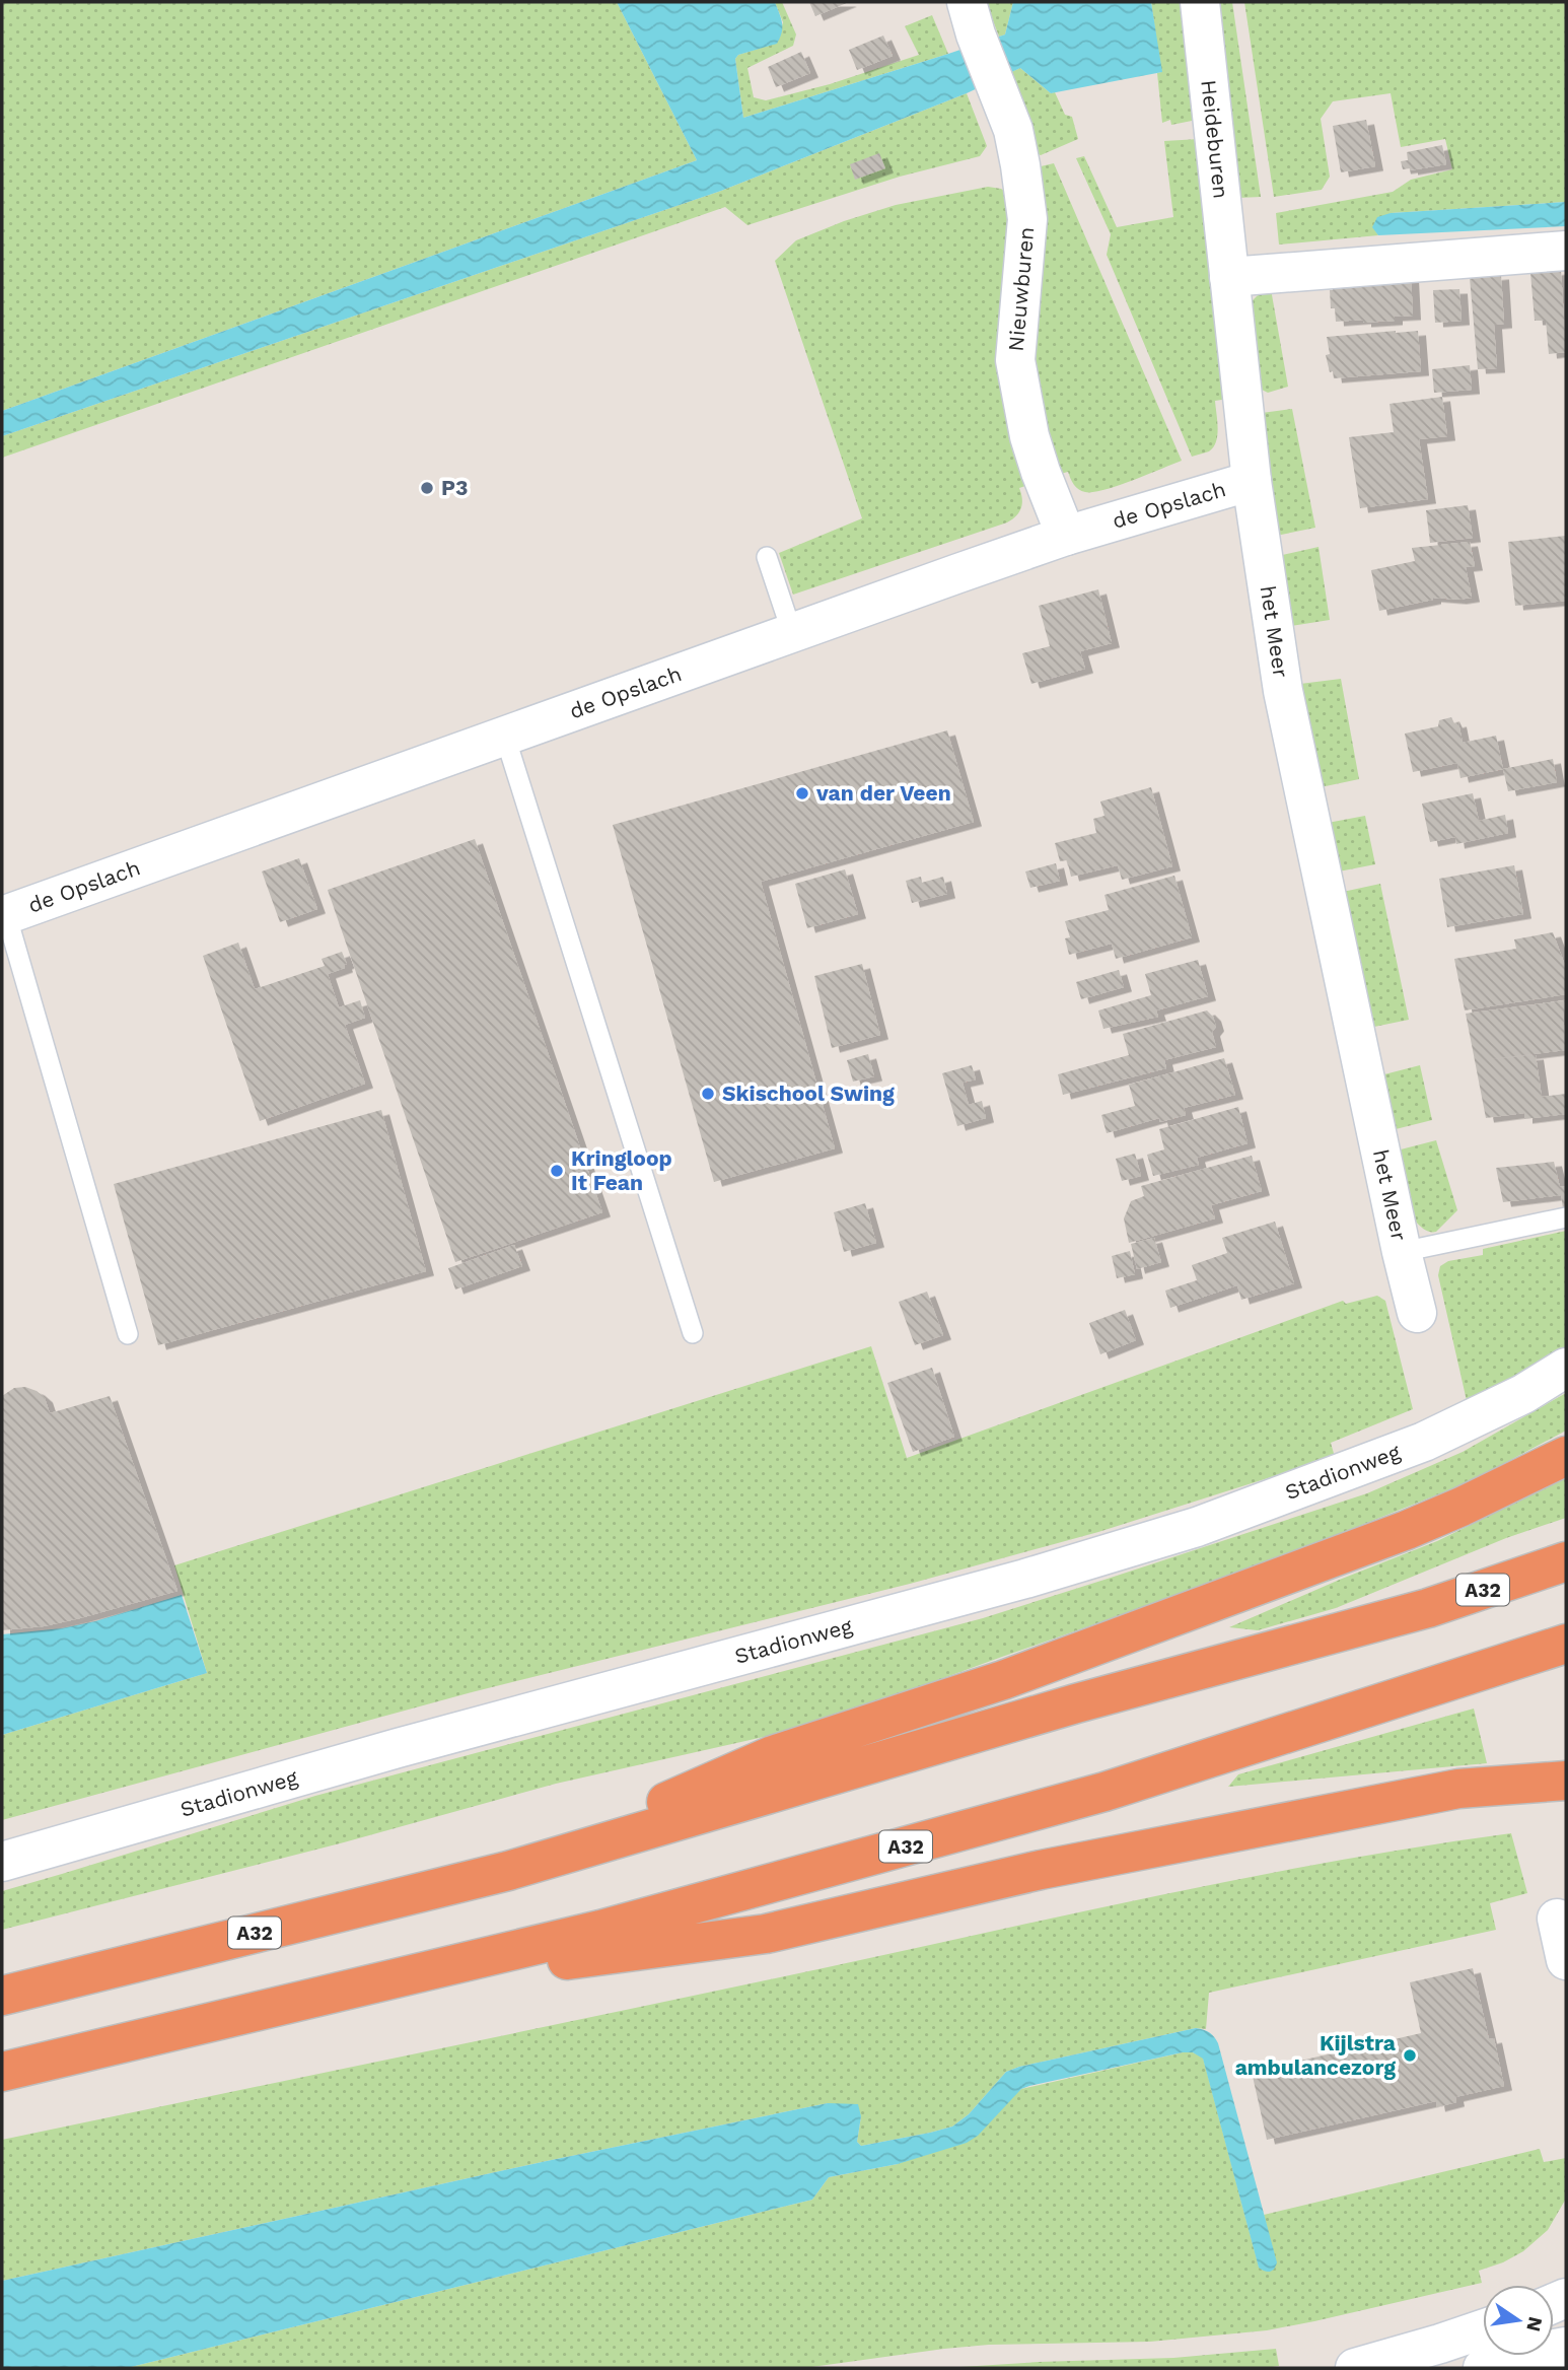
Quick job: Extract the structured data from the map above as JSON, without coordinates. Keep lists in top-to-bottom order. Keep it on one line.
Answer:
{"streets":{"highway":["A32"],"street":["Heideburen","Nieuwburen","de Opslach","het Meer","Stadionweg"]},"crossings":[["Heideburen","het Meer"],["Nieuwburen","de Opslach"],["de Opslach","het Meer"]],"places":["P3","van der Veen","Skischool Swing","Kringloop It Fean","Kijlstra ambulancezorg"],"north":"right"}
